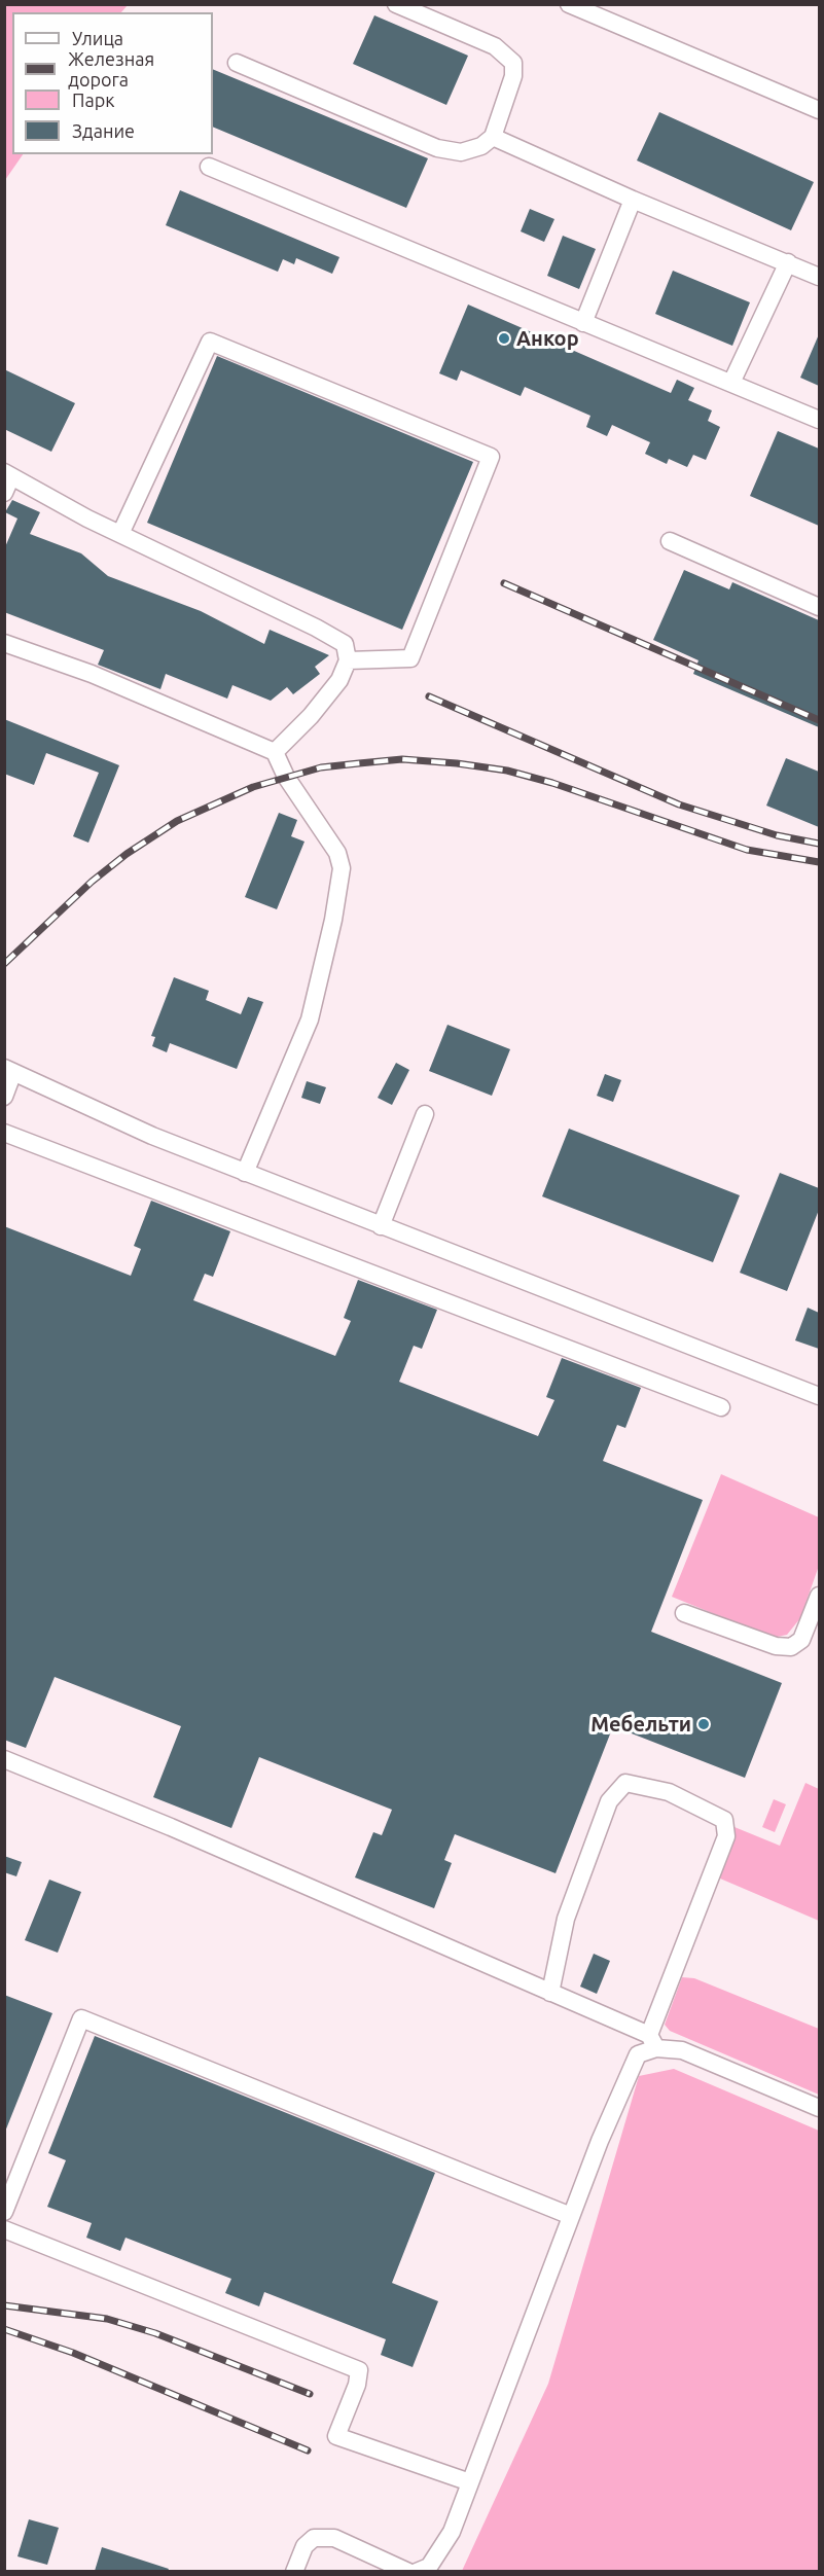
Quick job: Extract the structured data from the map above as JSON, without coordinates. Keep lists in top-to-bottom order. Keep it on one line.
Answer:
{"places":["Анкор","Мебельти"],"legend":["Улица","Железная дорога","Парк","Здание"]}
